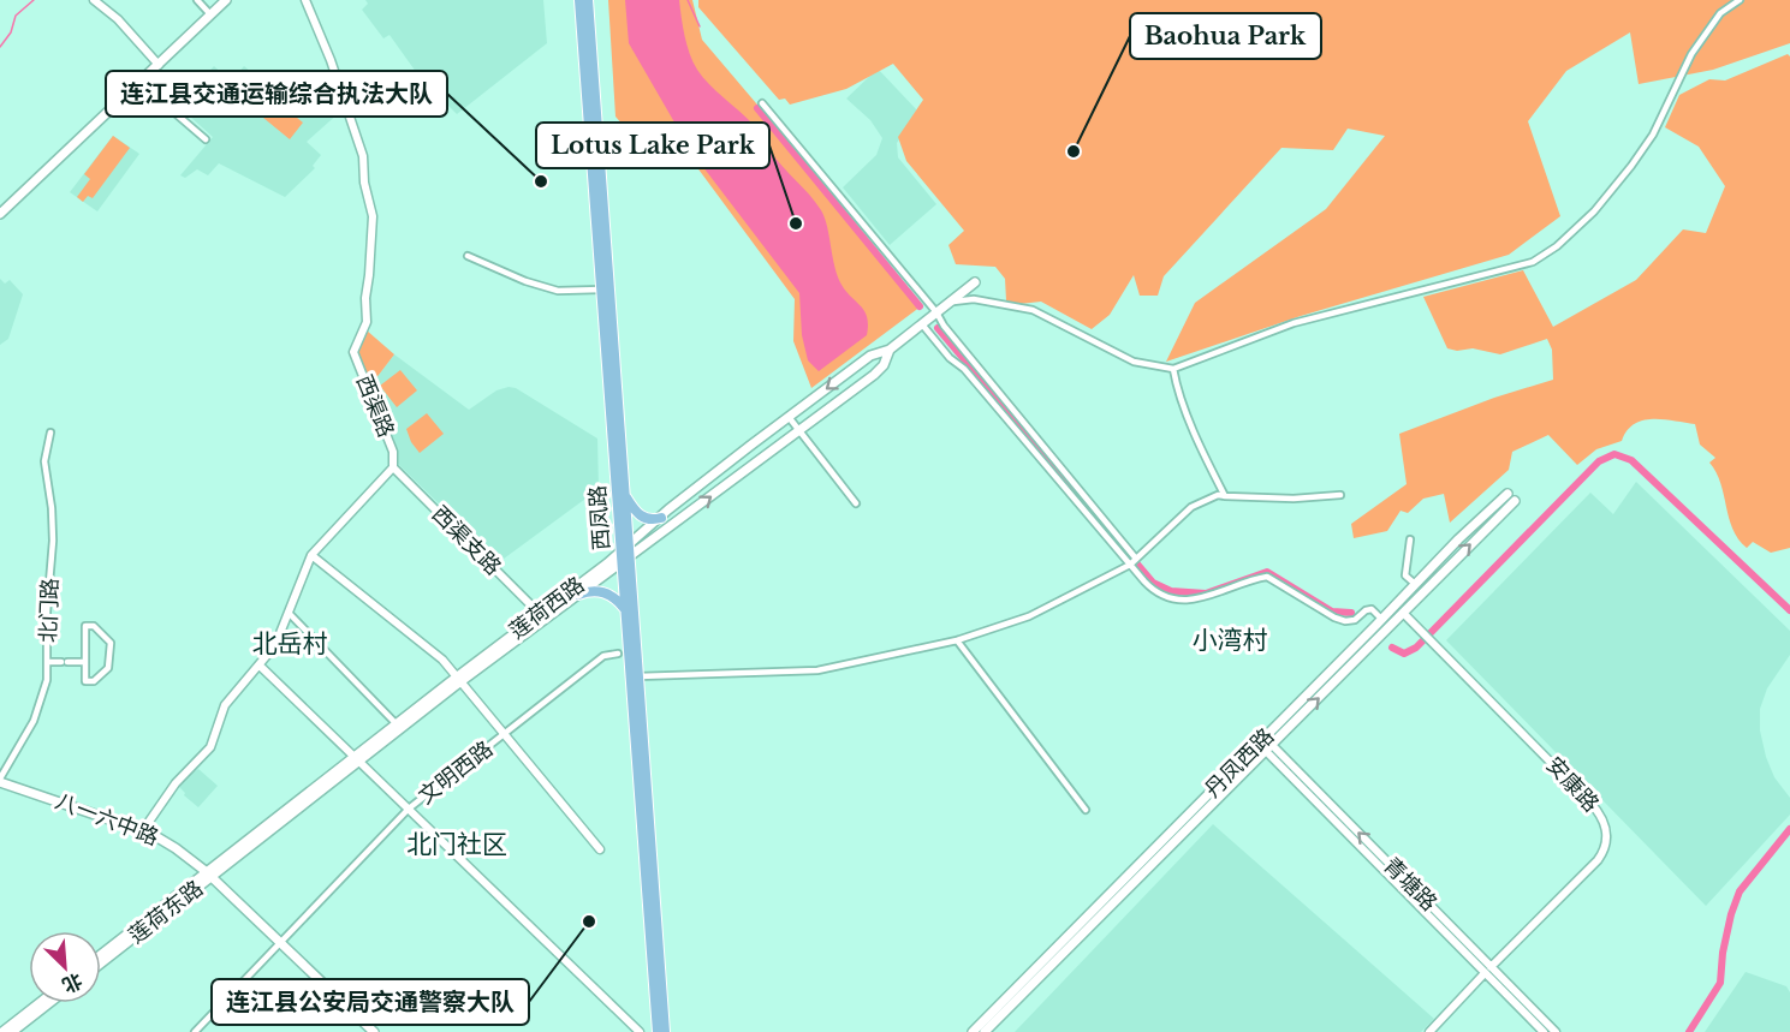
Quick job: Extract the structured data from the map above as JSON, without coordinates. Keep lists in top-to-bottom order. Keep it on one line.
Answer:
{"streets":{"main road":["西凤路","莲荷西路","丹凤西路","八一六中路","莲荷东路"],"street":["西渠路","西渠支路","北门路","文明西路","安康路","青塘路"]},"crossings":[["西渠路","西渠支路"],["西渠路","八一六中路"],["西凤路","莲荷西路"],["西渠支路","莲荷西路"],["莲荷西路","八一六中路"],["莲荷西路","莲荷东路"],["北门路","八一六中路"],["丹凤西路","安康路"],["丹凤西路","青塘路"],["文明西路","八一六中路"],["安康路","青塘路"],["八一六中路","莲荷东路"]],"districts":["小湾村","北岳村","北门社区"],"places":["Baohua Park","连江县交通运输综合执法大队","Lotus Lake Park","连江县公安局交通警察大队"],"north":"bottom right"}
